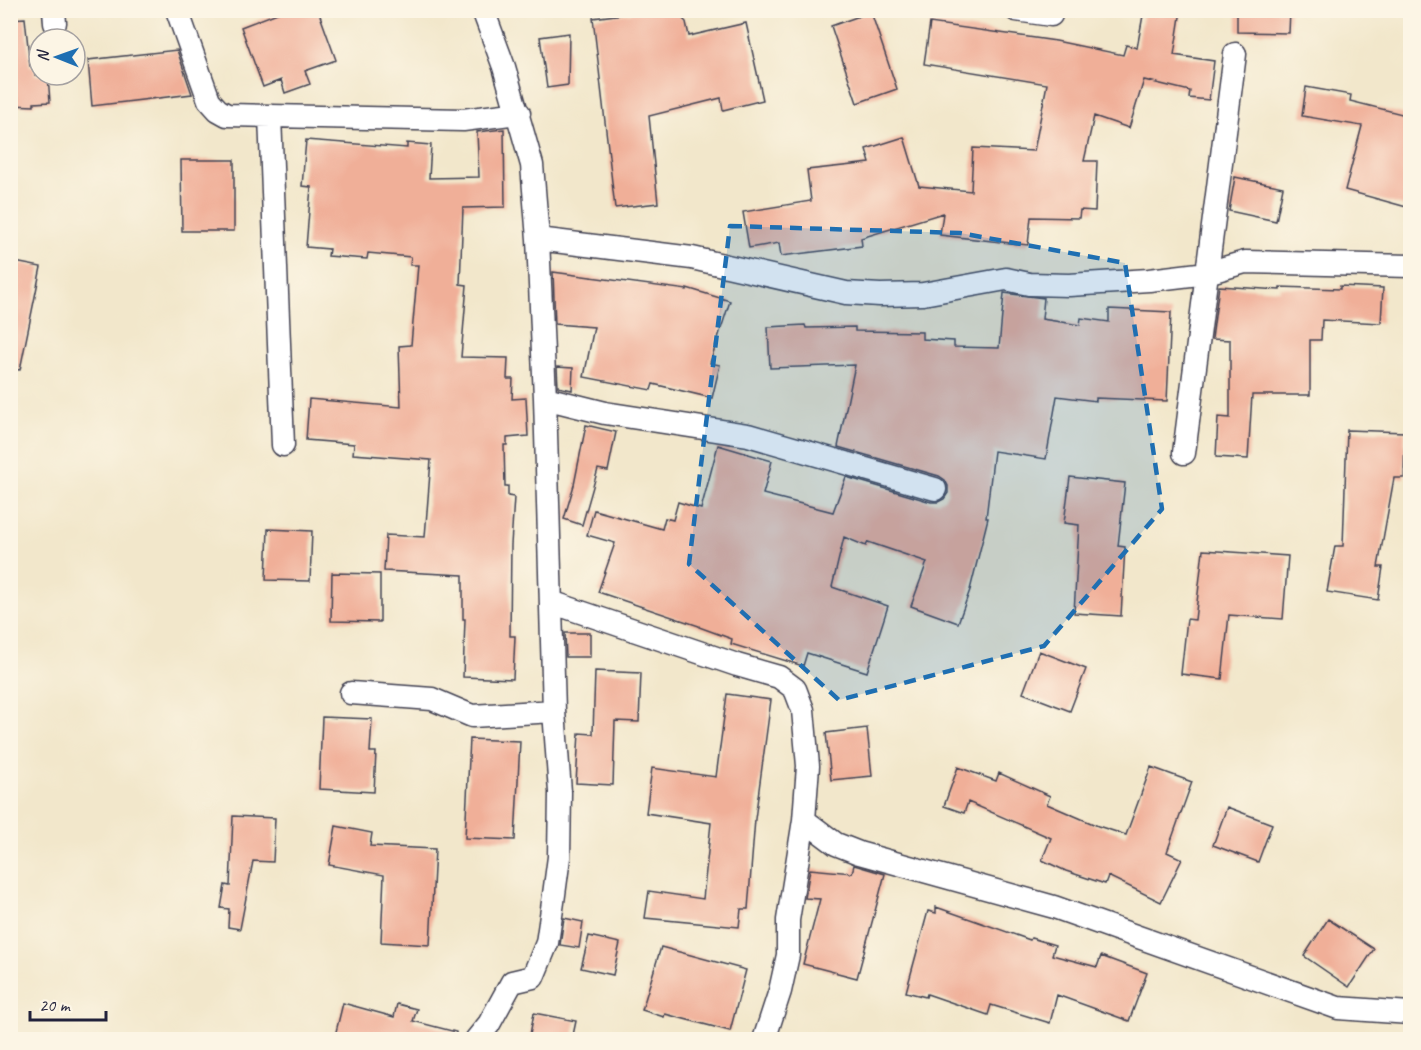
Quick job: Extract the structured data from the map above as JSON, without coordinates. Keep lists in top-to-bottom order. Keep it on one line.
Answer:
{"scale_bar":"20 m","north":"left"}
